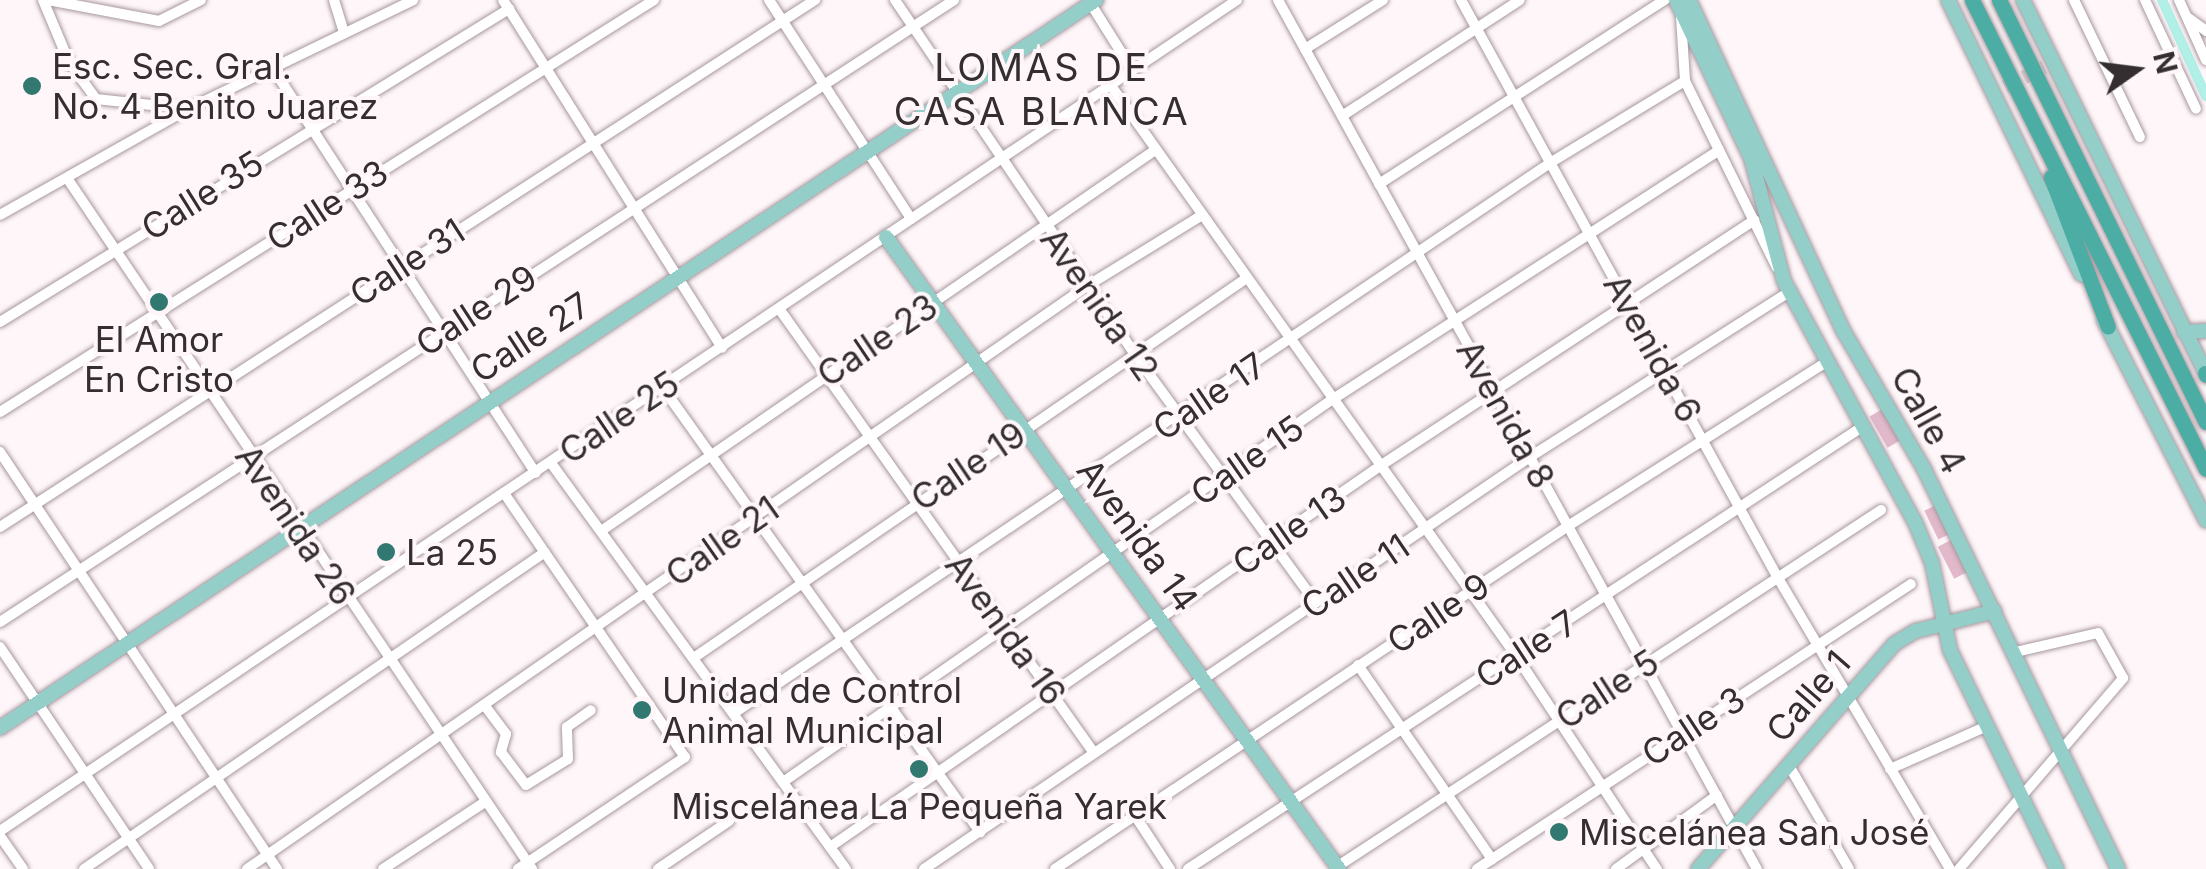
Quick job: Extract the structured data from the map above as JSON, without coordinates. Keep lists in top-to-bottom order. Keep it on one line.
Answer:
{"streets":{"main road":["Calle 27","Calle 4","Avenida 14","Calle 1"],"street":["Calle 35","Calle 33","Calle 31","Avenida 12","Calle 29","Calle 23","Avenida 6","Calle 17","Avenida 8","Calle 25","Calle 15","Calle 19","Avenida 26","Calle 13","Calle 21","Calle 11","Calle 9","Avenida 16","Calle 7","Calle 5","Calle 3"]},"crossings":[["Calle 35","Avenida 26"],["Calle 33","Avenida 26"],["Calle 31","Avenida 26"],["Avenida 12","Calle 29"],["Avenida 12","Calle 27"],["Avenida 12","Calle 23"],["Avenida 12","Calle 17"],["Avenida 12","Calle 25"],["Avenida 12","Calle 15"],["Avenida 12","Calle 19"],["Avenida 12","Calle 13"],["Avenida 12","Calle 21"],["Avenida 12","Calle 11"],["Calle 29","Avenida 26"],["Calle 27","Avenida 26"],["Calle 23","Avenida 14"],["Calle 23","Avenida 16"],["Avenida 6","Calle 17"],["Avenida 6","Calle 15"],["Avenida 6","Calle 13"],["Avenida 6","Calle 11"],["Avenida 6","Calle 9"],["Avenida 6","Calle 7"],["Avenida 6","Calle 5"],["Avenida 6","Calle 1"],["Avenida 6","Calle 3"],["Calle 17","Avenida 8"],["Calle 17","Avenida 14"],["Calle 17","Avenida 16"],["Avenida 8","Calle 15"],["Avenida 8","Calle 13"],["Avenida 8","Calle 11"],["Avenida 8","Calle 9"],["Avenida 8","Calle 7"],["Avenida 8","Calle 5"],["Avenida 8","Calle 1"],["Avenida 8","Calle 3"],["Calle 25","Avenida 26"],["Calle 25","Avenida 14"],["Calle 25","Avenida 16"],["Calle 4","Calle 11"],["Calle 4","Calle 9"],["Calle 4","Calle 7"],["Calle 4","Calle 1"],["Calle 15","Avenida 14"],["Calle 15","Avenida 16"],["Calle 19","Avenida 14"],["Calle 19","Avenida 16"],["Avenida 26","Calle 21"],["Calle 13","Avenida 14"],["Calle 13","Avenida 16"],["Avenida 14","Calle 21"],["Avenida 14","Calle 11"],["Avenida 14","Calle 9"],["Avenida 14","Calle 7"],["Avenida 14","Calle 5"],["Calle 21","Avenida 16"],["Calle 11","Avenida 16"]],"districts":["LOMAS DE CASA BLANCA"],"places":["Esc. Sec. Gral. No. 4 Benito Juarez","El Amor En Cristo","La 25","Unidad de Control Animal Municipal","Miscelánea La Pequeña Yarek","Miscelánea San José"],"north":"right"}
